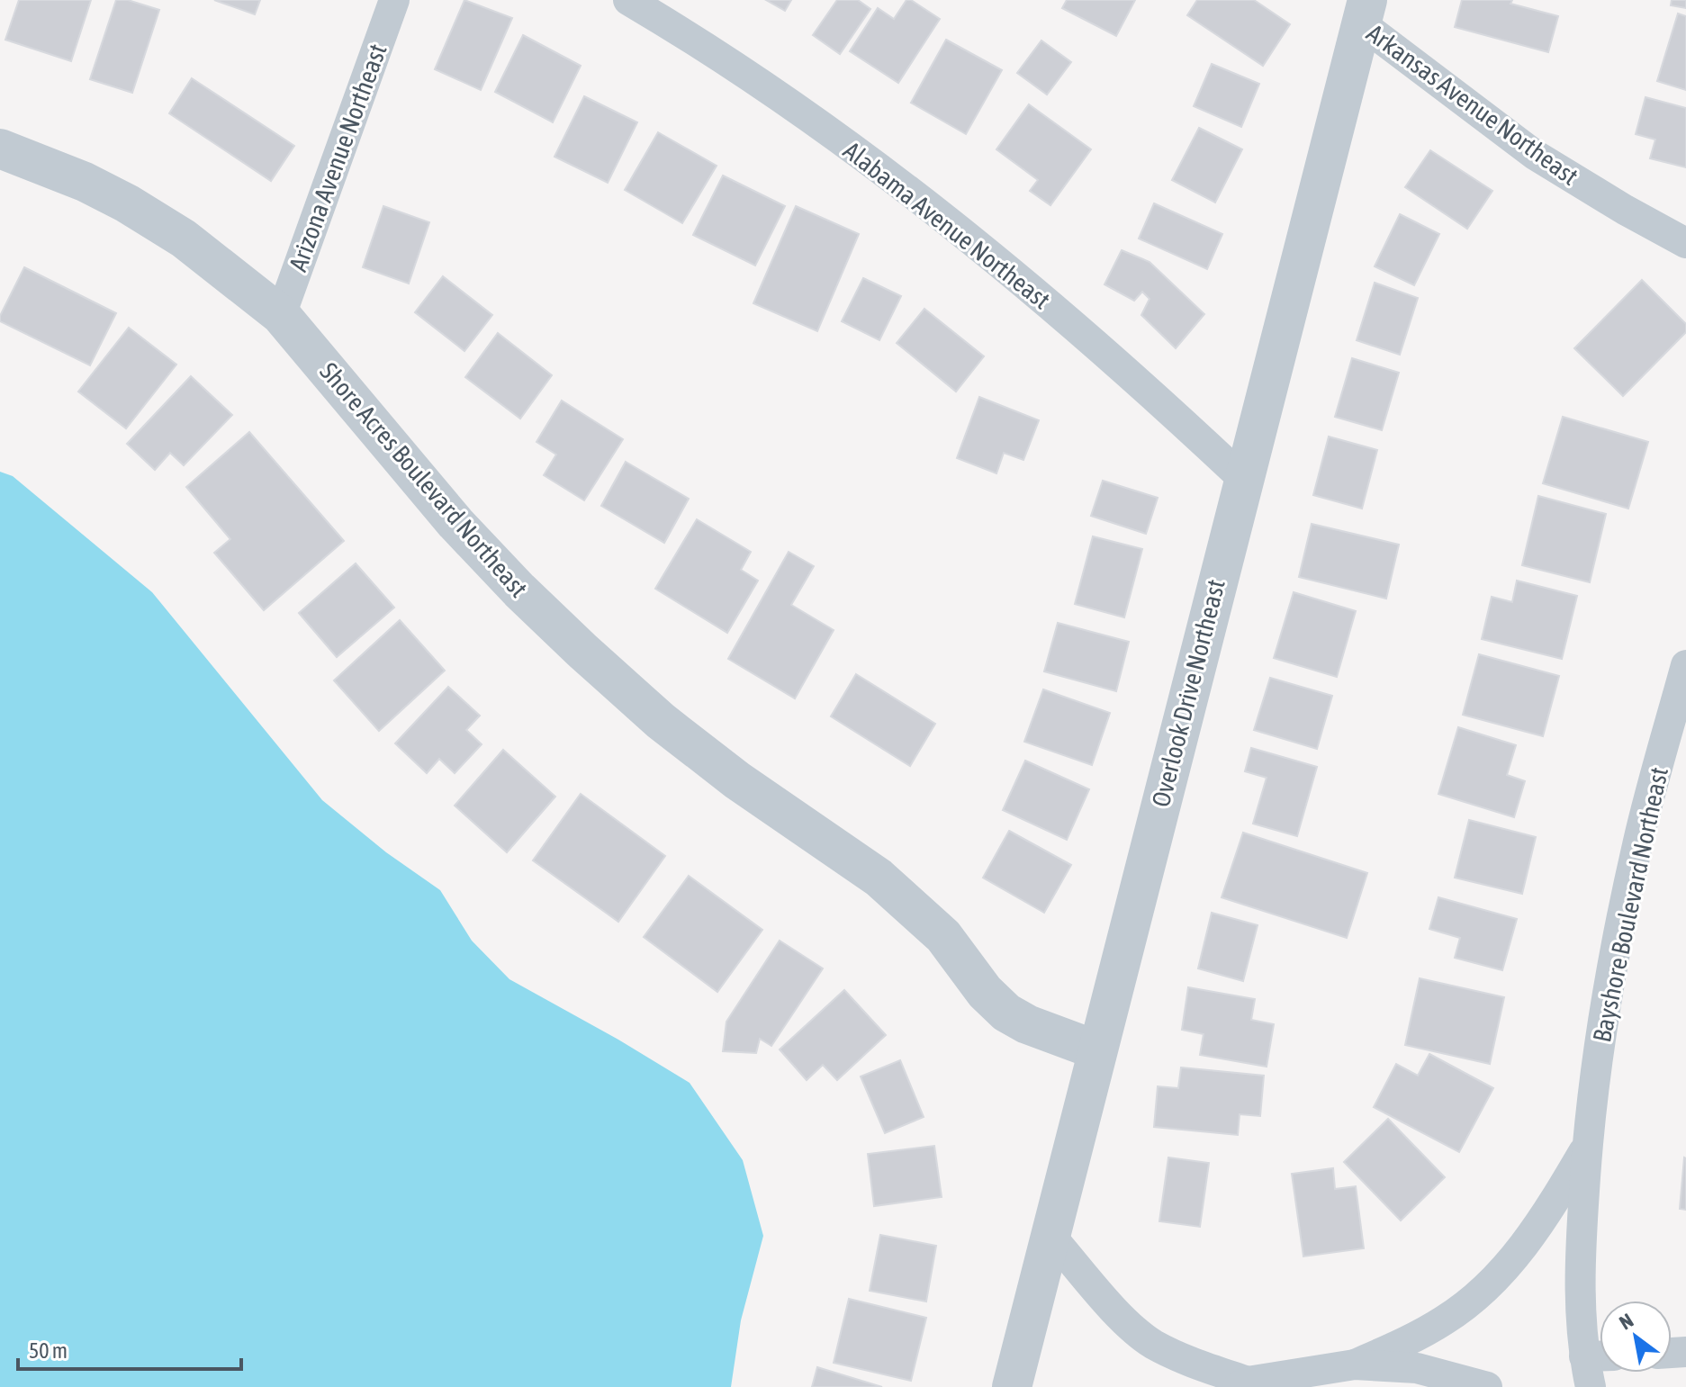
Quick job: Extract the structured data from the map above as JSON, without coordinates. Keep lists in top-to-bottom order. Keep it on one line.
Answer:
{"streets":{"street":["Arkansas Avenue Northeast","Arizona Avenue Northeast","Alabama Avenue Northeast","Shore Acres Boulevard Northeast","Overlook Drive Northeast","Bayshore Boulevard Northeast"]},"crossings":[["Arkansas Avenue Northeast","Overlook Drive Northeast"],["Arizona Avenue Northeast","Shore Acres Boulevard Northeast"],["Alabama Avenue Northeast","Overlook Drive Northeast"],["Shore Acres Boulevard Northeast","Overlook Drive Northeast"],["Overlook Drive Northeast","Bayshore Boulevard Northeast"]],"scale_bar":"50 m","north":"top left"}
